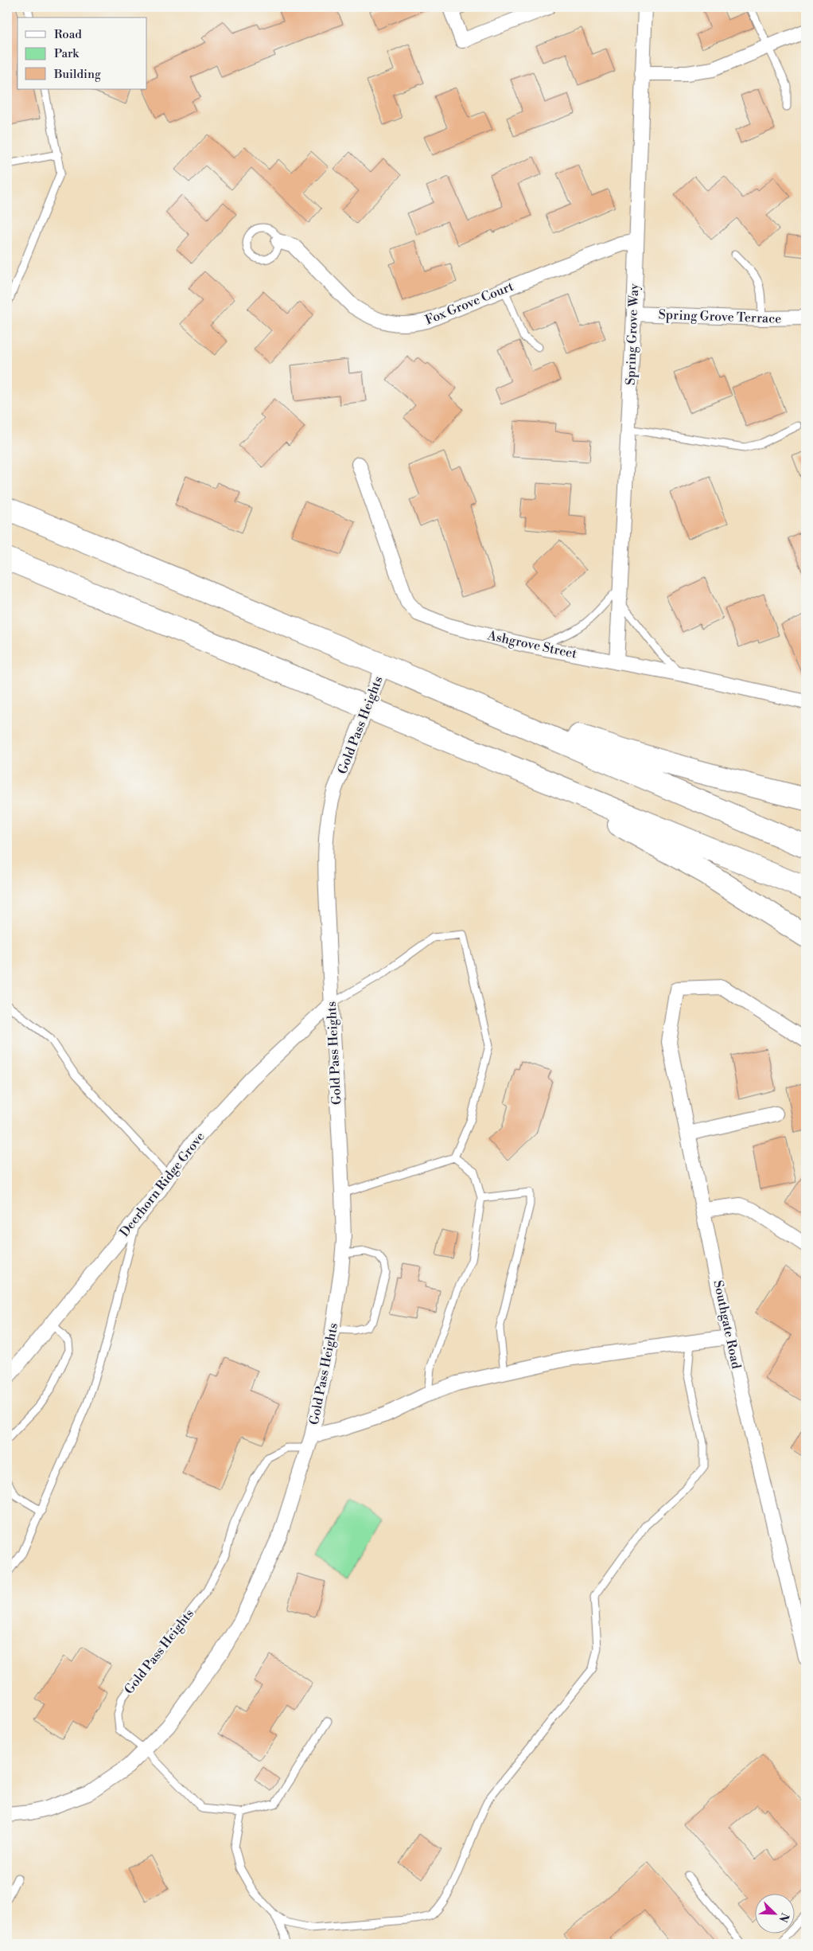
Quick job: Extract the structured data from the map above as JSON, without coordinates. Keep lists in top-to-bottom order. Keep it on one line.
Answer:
{"streets":{"street":["Fox Grove Court","Spring Grove Terrace","Spring Grove Way","Ashgrove Street","Gold Pass Heights","Deerhorn Ridge Grove","Southgate Road"]},"crossings":[["Fox Grove Court","Spring Grove Way"],["Spring Grove Terrace","Spring Grove Way"],["Spring Grove Way","Ashgrove Street"],["Gold Pass Heights","Deerhorn Ridge Grove"]],"legend":["Road","Park","Building"],"north":"bottom right"}
